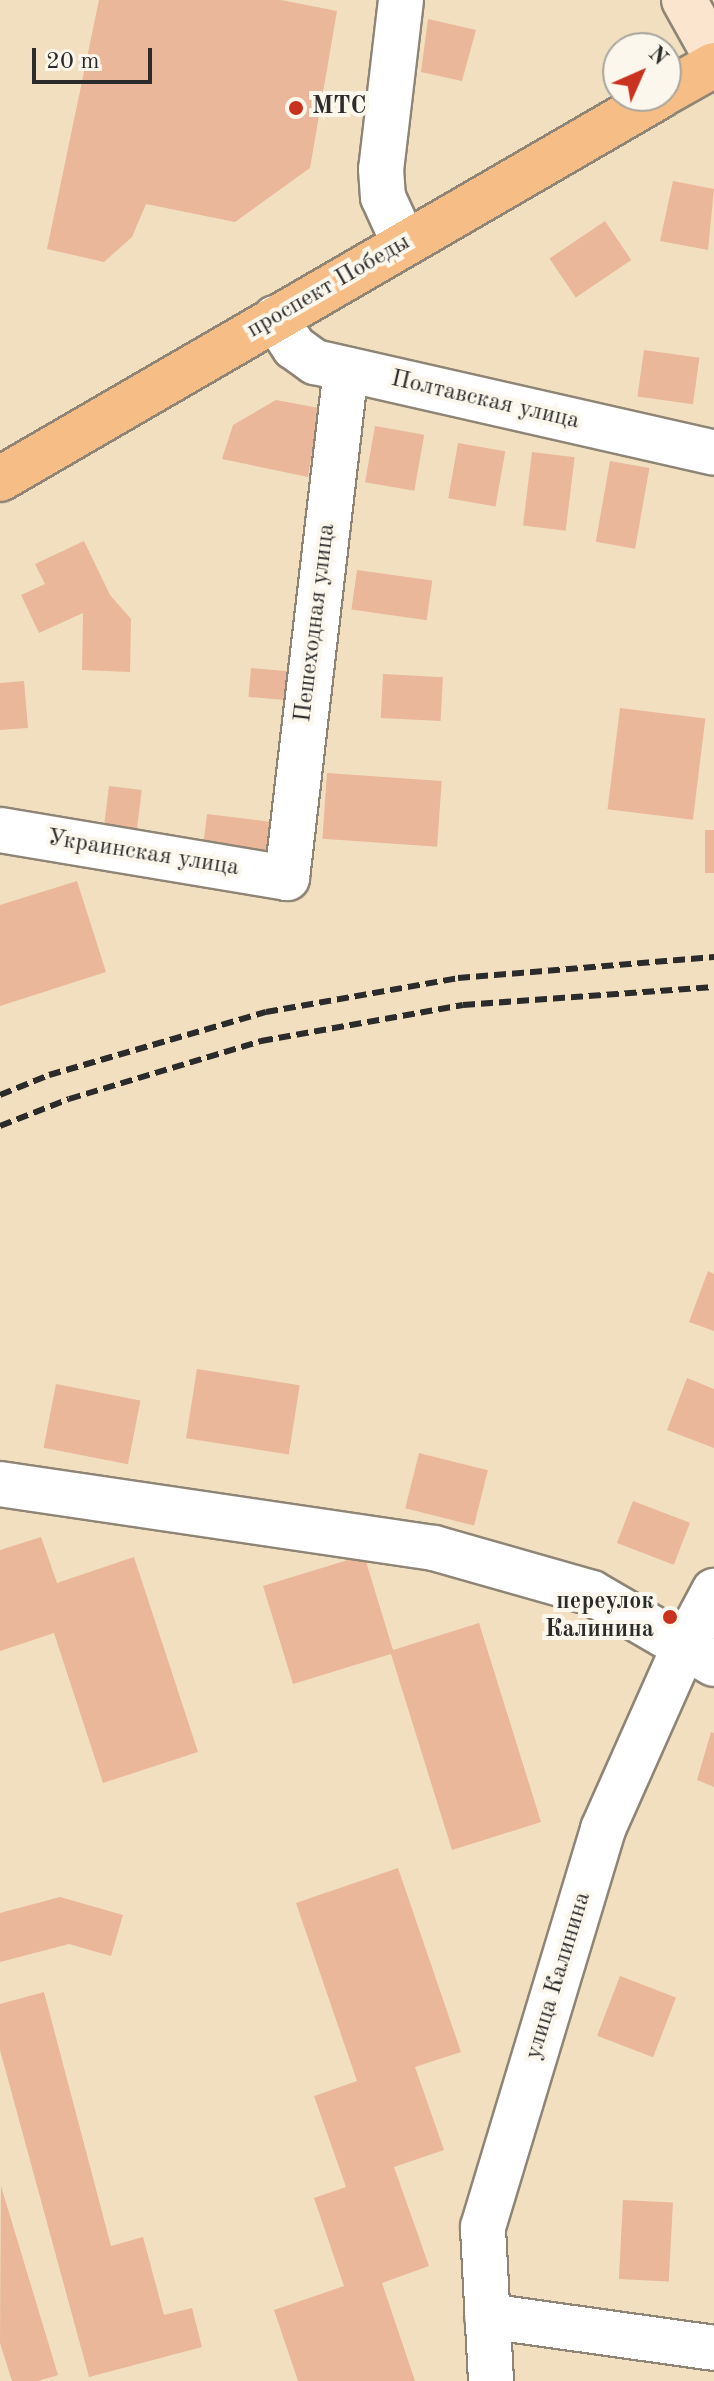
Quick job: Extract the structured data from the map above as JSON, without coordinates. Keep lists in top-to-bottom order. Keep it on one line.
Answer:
{"streets":{"main road":["проспект Победы"],"street":["Полтавская улица","Пешеходная улица","Украинская улица","улица Калинина"]},"crossings":[["проспект Победы","Полтавская улица"],["Полтавская улица","Пешеходная улица"],["Пешеходная улица","Украинская улица"]],"places":["МТС","переулок Калинина"],"scale_bar":"20 m","north":"top right"}
